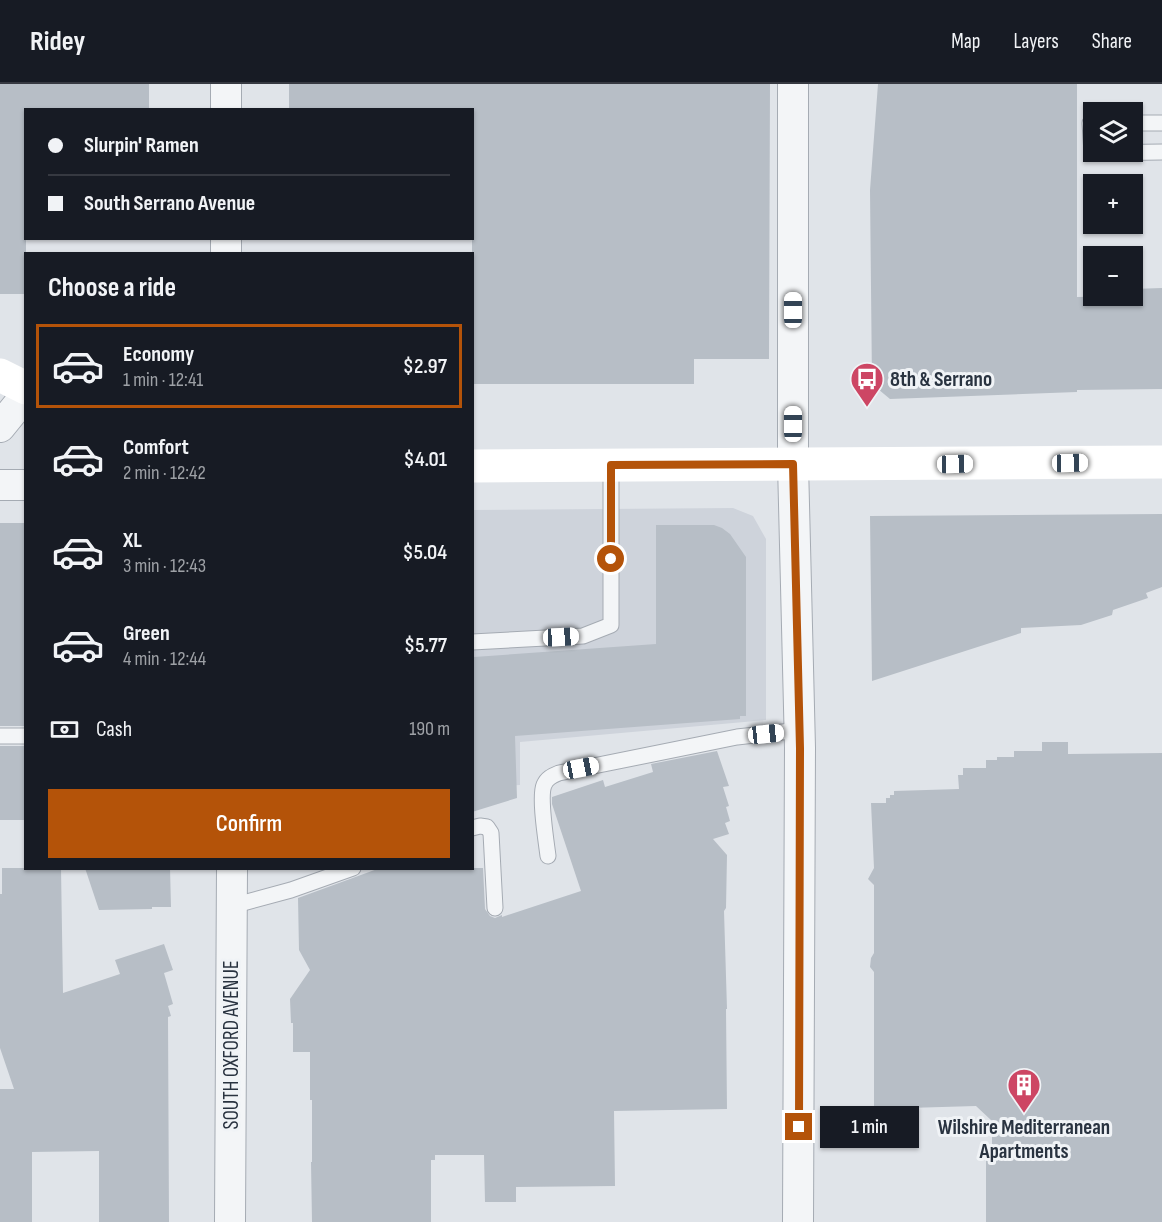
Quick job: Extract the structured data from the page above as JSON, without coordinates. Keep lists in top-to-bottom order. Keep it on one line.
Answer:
{"streets":{"street":["SOUTH OXFORD AVENUE"]},"places":{"bus stop":["8th & Serrano"],"building":["Wilshire Mediterranean Apartments"]},"page":{"header":"Ridey","nav":["Map","Layers","Share"],"map_buttons":["+","−"],"banner":["Slurpin' Ramen","South Serrano Avenue"],"heading":"Choose a ride","list":[{"name":"Economy","note":"1 min · 12:41","value":"$2.97"},{"name":"Comfort","note":"2 min · 12:42","value":"$4.01"},{"name":"XL","note":"3 min · 12:43","value":"$5.04"},{"name":"Green","note":"4 min · 12:44","value":"$5.77"}],"pay":["Cash","190 m"],"buttons":"Confirm","bubble":"1 min"}}
